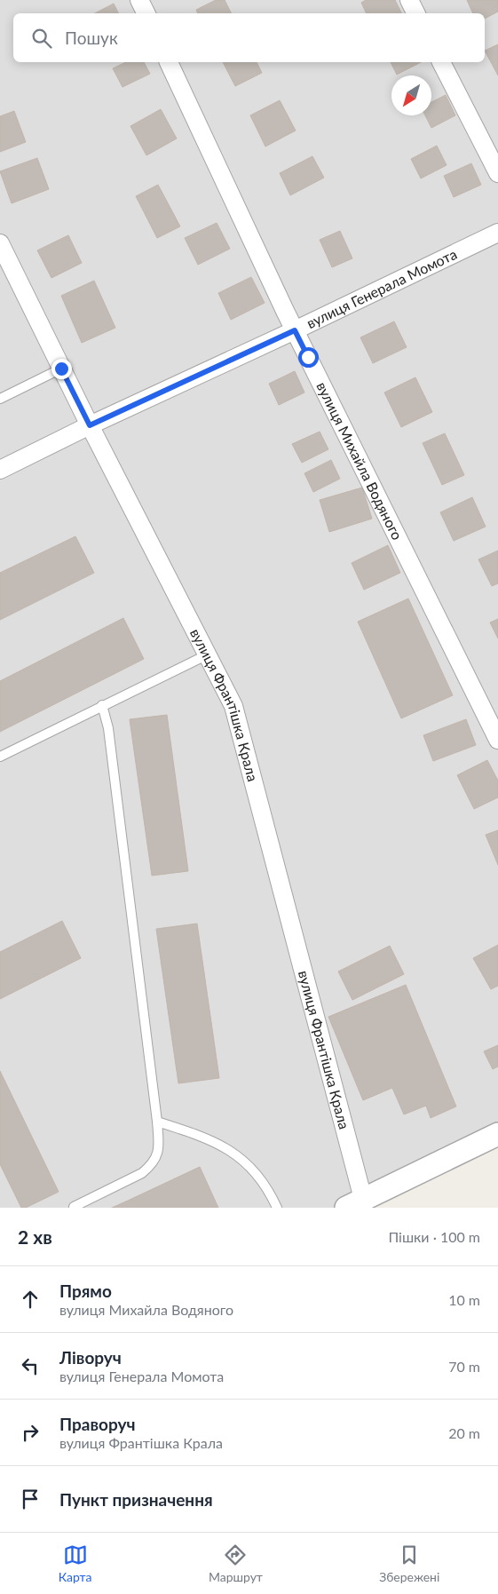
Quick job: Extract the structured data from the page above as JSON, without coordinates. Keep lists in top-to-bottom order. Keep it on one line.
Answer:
{"streets":{"street":["вулиця Генерала Момота","вулиця Михайла Водяного","вулиця Франтішка Крала"]},"crossings":[["вулиця Генерала Момота","вулиця Михайла Водяного"],["вулиця Генерала Момота","вулиця Франтішка Крала"]],"north":"bottom left","page":{"search":"Пошук","heading":["2 хв","Пішки · 100 m"],"list":[["Прямо","вулиця Михайла Водяного","10 m"],["Ліворуч","вулиця Генерала Момота","70 m"],["Праворуч","вулиця Франтішка Крала","20 m"],"Пункт призначення"],"nav":["Карта","Маршрут","Збережені"]}}
